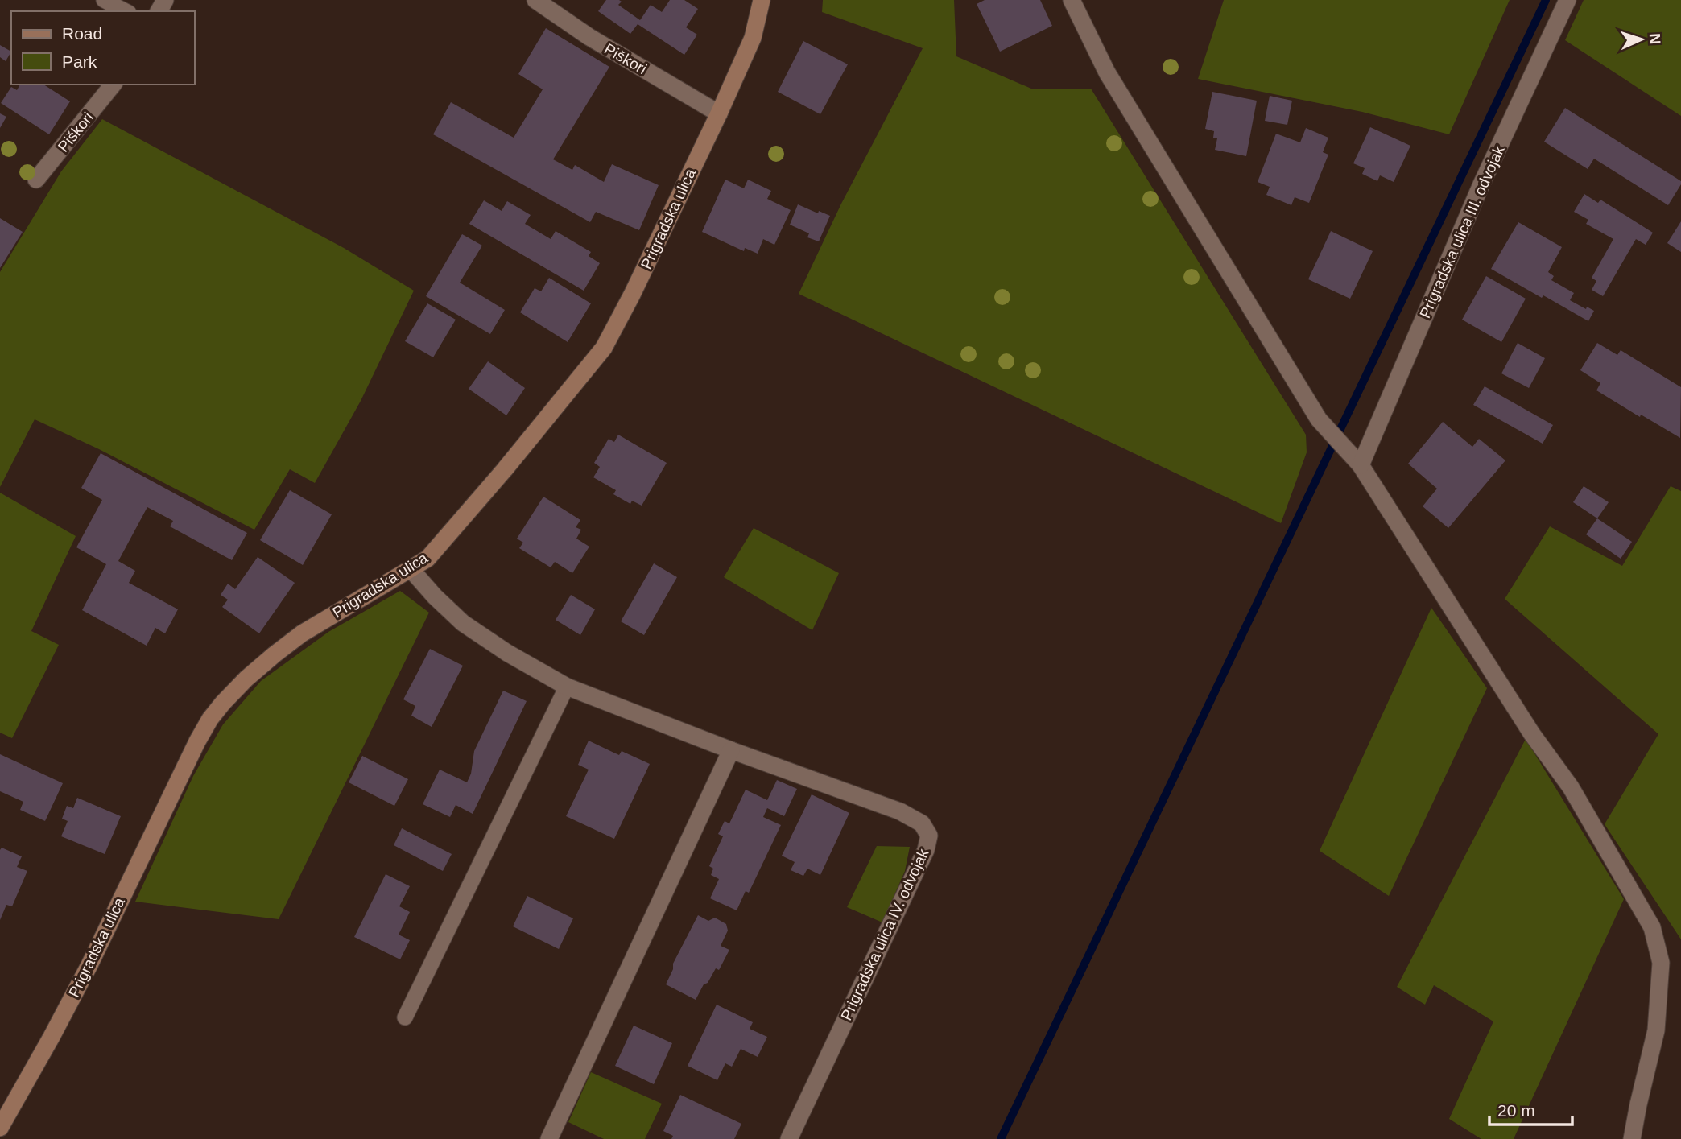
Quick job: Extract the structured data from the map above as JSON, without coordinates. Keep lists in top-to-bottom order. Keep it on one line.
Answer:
{"streets":{"main road":["Prigradska ulica"],"street":["Piškori","Prigradska ulica III. odvojak","Prigradska ulica IV. odvojak"]},"crossings":[["Piškori","Prigradska ulica"],["Prigradska ulica","Prigradska ulica IV. odvojak"]],"legend":["Road","Park"],"scale_bar":"20 m","north":"right"}
